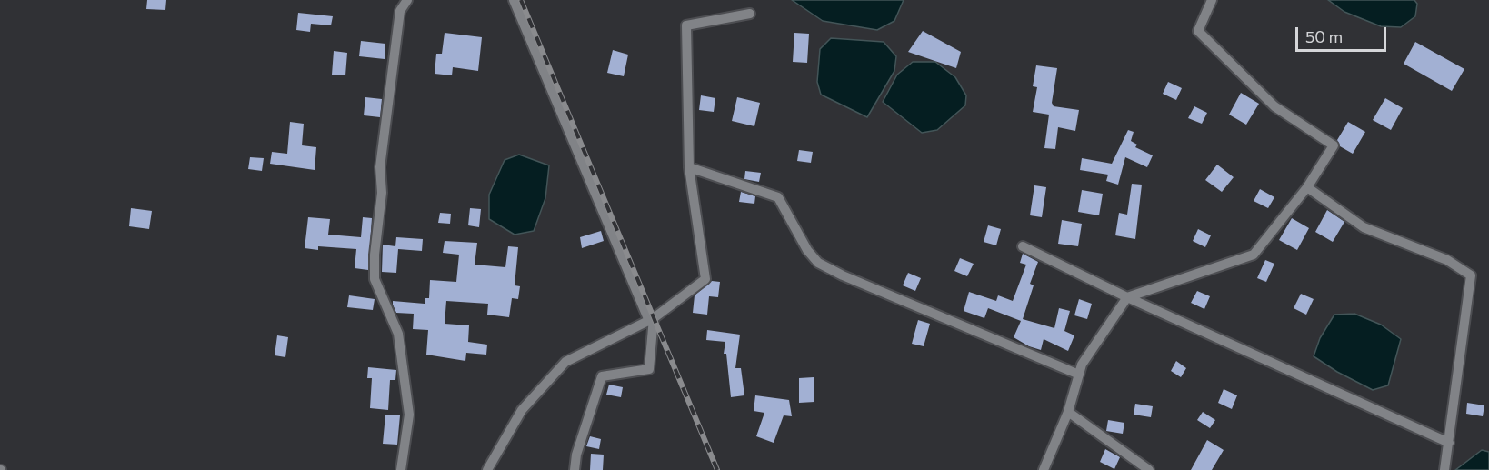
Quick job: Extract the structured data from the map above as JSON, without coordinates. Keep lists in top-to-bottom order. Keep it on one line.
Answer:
{"scale_bar":"50 m"}
